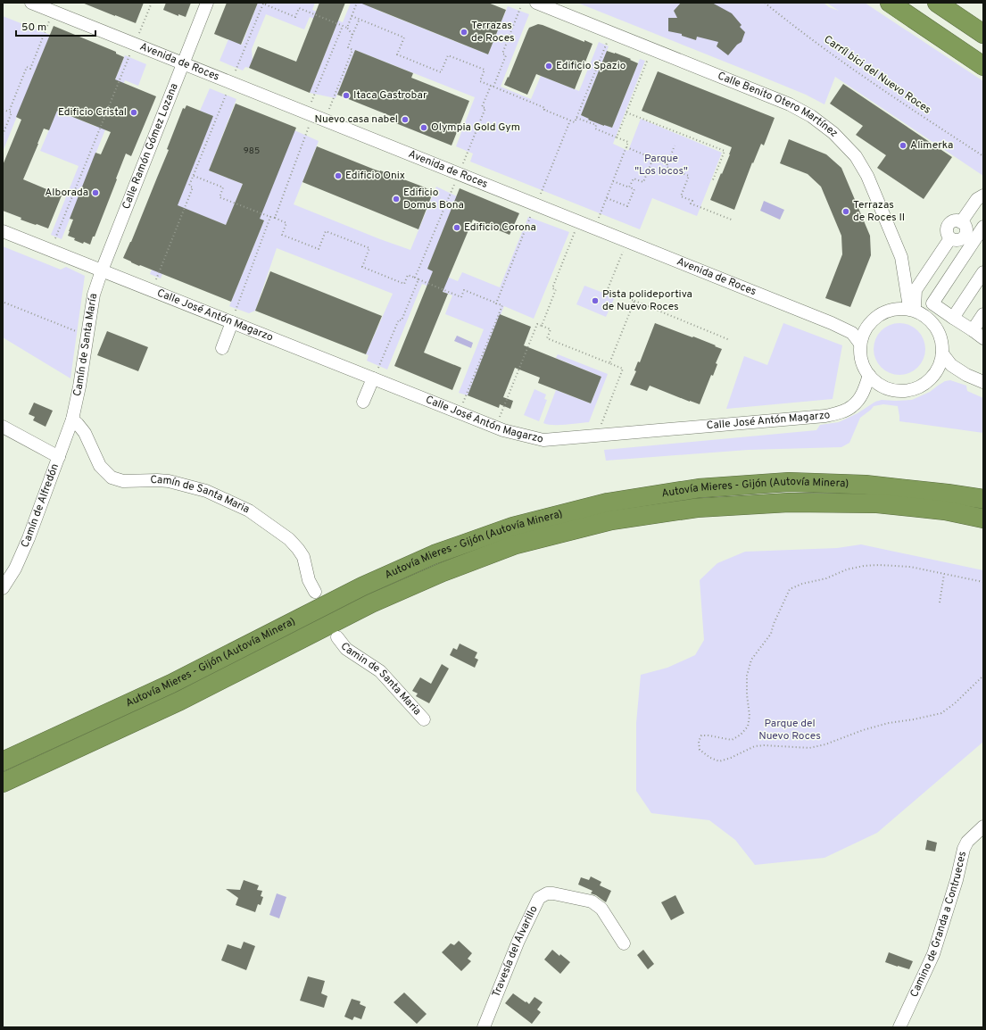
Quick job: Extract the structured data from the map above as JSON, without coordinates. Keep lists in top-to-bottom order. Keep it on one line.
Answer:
{"streets":{"highway":["Autovía Mieres - Gijón (Autovía Minera)"],"street":["Avenida de Roces","Calle Benito Otero Martínez","Calle Ramón Gómez Lozana","Calle José Antón Magarzo","Camín de Santa María","Camín de Santa Maria","Camín de Alfredón","Camin de Santa Maria","Camino de Granda a Contrueces","Travesía del Alvarillo"],"path":["Carríl bici del Nuevo Roces"]},"crossings":[["Avenida de Roces","Calle Benito Otero Martínez"],["Avenida de Roces","Calle Ramón Gómez Lozana"],["Avenida de Roces","Calle José Antón Magarzo"],["Calle Benito Otero Martínez","Calle José Antón Magarzo"],["Calle Ramón Gómez Lozana","Calle José Antón Magarzo"],["Calle Ramón Gómez Lozana","Camín de Santa María"],["Calle José Antón Magarzo","Camín de Santa María"],["Camín de Santa María","Camín de Santa Maria"],["Camín de Santa María","Camín de Alfredón"],["Camín de Santa Maria","Camín de Alfredón"]],"parks":["Parque \"Los locos\"","Parque del Nuevo Roces"],"places":["Terrazas de Roces","Edificio Spazio","Itaca Gastrobar","Edificio Cristal","Nuevo casa nabel","Olympia Gold Gym","Alimerka","Edificio Onix","Alborada","Edificio Domus Bona","Terrazas de Roces II","Edificio Corona","Pista polideportiva de Nuevo Roces"],"house_numbers":["985"],"scale_bar":"50 m"}
